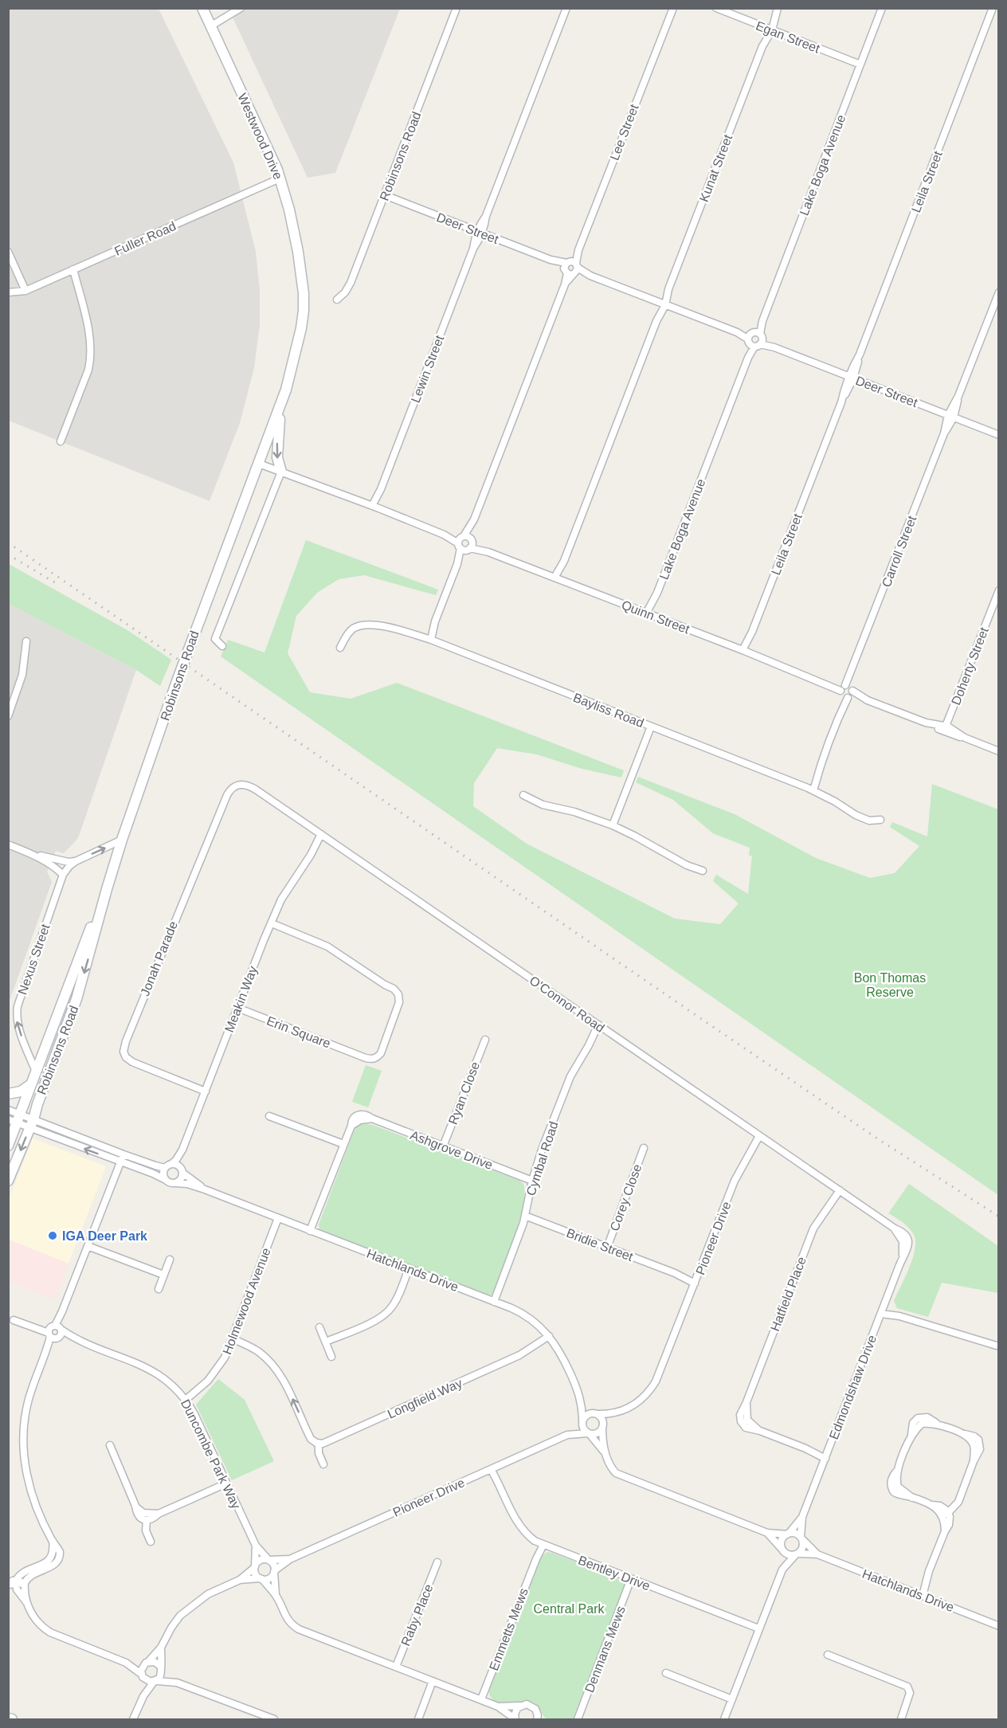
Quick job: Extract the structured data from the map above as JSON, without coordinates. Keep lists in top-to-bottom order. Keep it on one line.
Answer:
{"streets":{"main road":["Westwood Drive","Robinsons Road"],"street":["Egan Street","Lee Street","Lake Boga Avenue","Kunat Street","Leila Street","Deer Street","Fuller Road","Lewin Street","Carroll Street","Quinn Street","Doherty Street","Bayliss Road","Jonah Parade","Nexus Street","Meakin Way","O'Connor Road","Erin Square","Ryan Close","Ashgrove Drive","Cymbal Road","Corey Close","Pioneer Drive","Bridie Street","Hatchlands Drive","Hatfield Place","Holmewood Avenue","Edmondshaw Drive","Longfield Way","Duncombe Park Way","Bentley Drive","Raby Place","Emmetts Mews","Denmans Mews"]},"crossings":[["Egan Street","Lake Boga Avenue"],["Egan Street","Kunat Street"],["Lee Street","Deer Street"],["Lee Street","Quinn Street"],["Lee Street","Bayliss Road"],["Westwood Drive","Robinsons Road"],["Westwood Drive","Fuller Road"],["Westwood Drive","Quinn Street"],["Robinsons Road","Deer Street"],["Robinsons Road","Quinn Street"],["Robinsons Road","Nexus Street"],["Lake Boga Avenue","Deer Street"],["Lake Boga Avenue","Quinn Street"],["Kunat Street","Deer Street"],["Kunat Street","Quinn Street"],["Leila Street","Deer Street"],["Leila Street","Quinn Street"],["Deer Street","Lewin Street"],["Deer Street","Carroll Street"],["Lewin Street","Quinn Street"],["Carroll Street","Quinn Street"],["Carroll Street","Bayliss Road"],["Quinn Street","Doherty Street"],["Jonah Parade","Meakin Way"],["Jonah Parade","O'Connor Road"],["Meakin Way","O'Connor Road"],["Meakin Way","Erin Square"],["Meakin Way","Hatchlands Drive"],["O'Connor Road","Cymbal Road"],["O'Connor Road","Pioneer Drive"],["O'Connor Road","Hatfield Place"],["O'Connor Road","Edmondshaw Drive"],["Ryan Close","Ashgrove Drive"],["Ashgrove Drive","Cymbal Road"],["Ashgrove Drive","Hatchlands Drive"],["Cymbal Road","Bridie Street"],["Cymbal Road","Hatchlands Drive"],["Corey Close","Bridie Street"],["Pioneer Drive","Bridie Street"],["Pioneer Drive","Hatchlands Drive"],["Pioneer Drive","Duncombe Park Way"],["Pioneer Drive","Bentley Drive"],["Hatchlands Drive","Holmewood Avenue"],["Hatchlands Drive","Edmondshaw Drive"],["Hatchlands Drive","Longfield Way"],["Hatfield Place","Edmondshaw Drive"],["Holmewood Avenue","Duncombe Park Way"],["Bentley Drive","Emmetts Mews"],["Bentley Drive","Denmans Mews"]],"one_way":["Nexus Street"],"parks":["Bon Thomas Reserve","Central Park"],"places":["IGA Deer Park"]}
